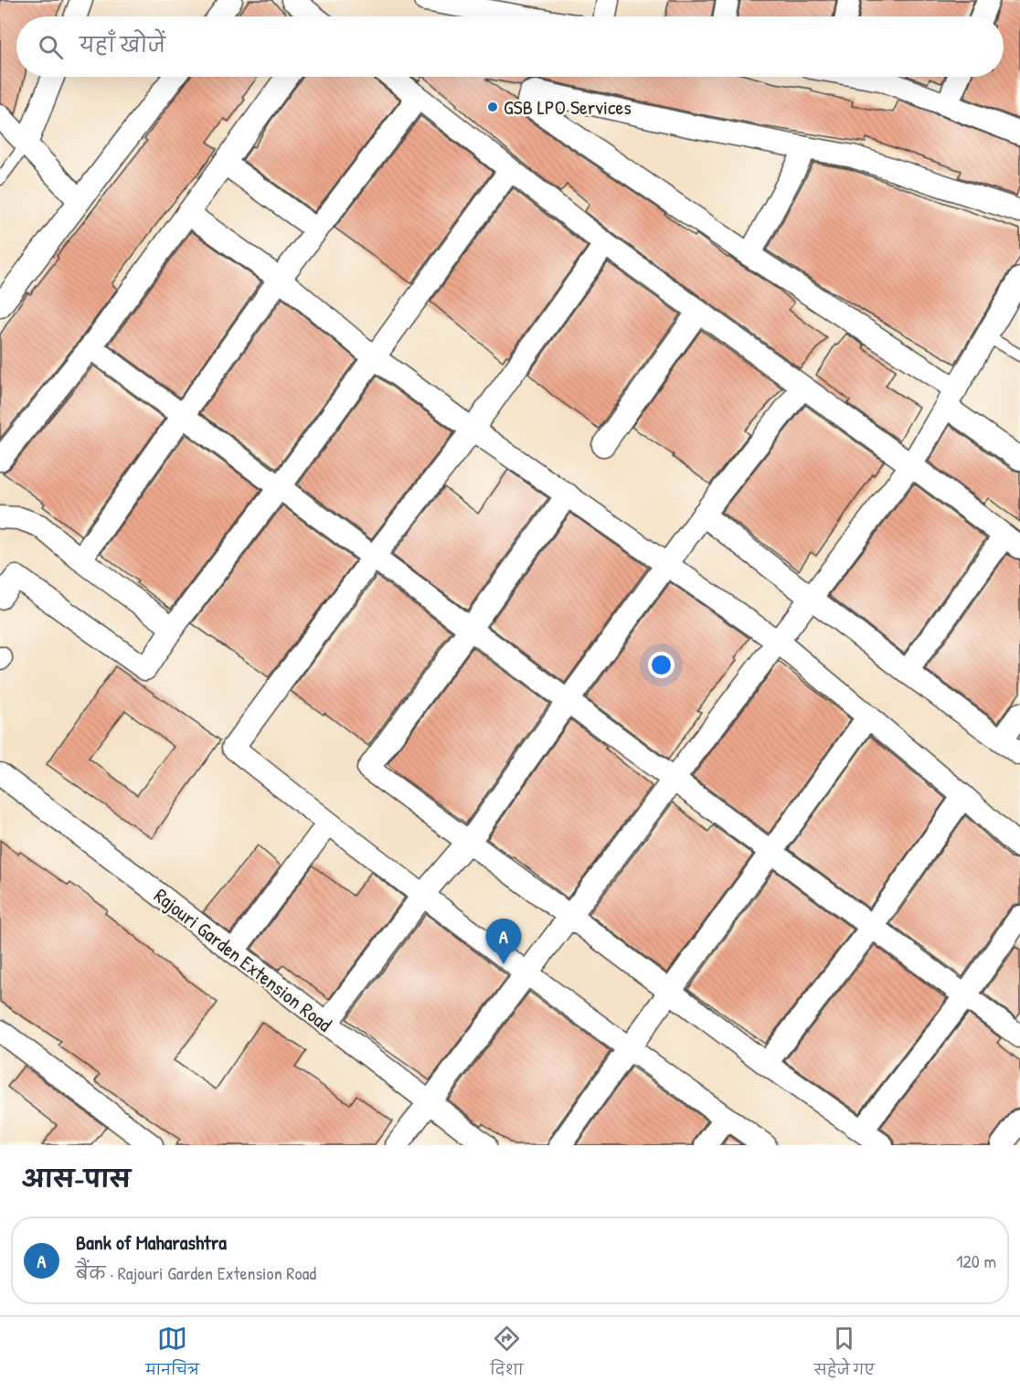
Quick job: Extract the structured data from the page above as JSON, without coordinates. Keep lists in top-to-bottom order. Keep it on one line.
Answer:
{"streets":{"street":["Rajouri Garden Extension Road"]},"places":["GSB LPO Services"],"page":{"search":"यहाँ खोजें","pins":"A","heading":"आस-पास","list":[{"mark":"A","name":"Bank of Maharashtra","note":"बैंक · Rajouri Garden Extension Road","value":"120 m"}],"nav":["मानचित्र","दिशा","सहेजे गए"]}}
